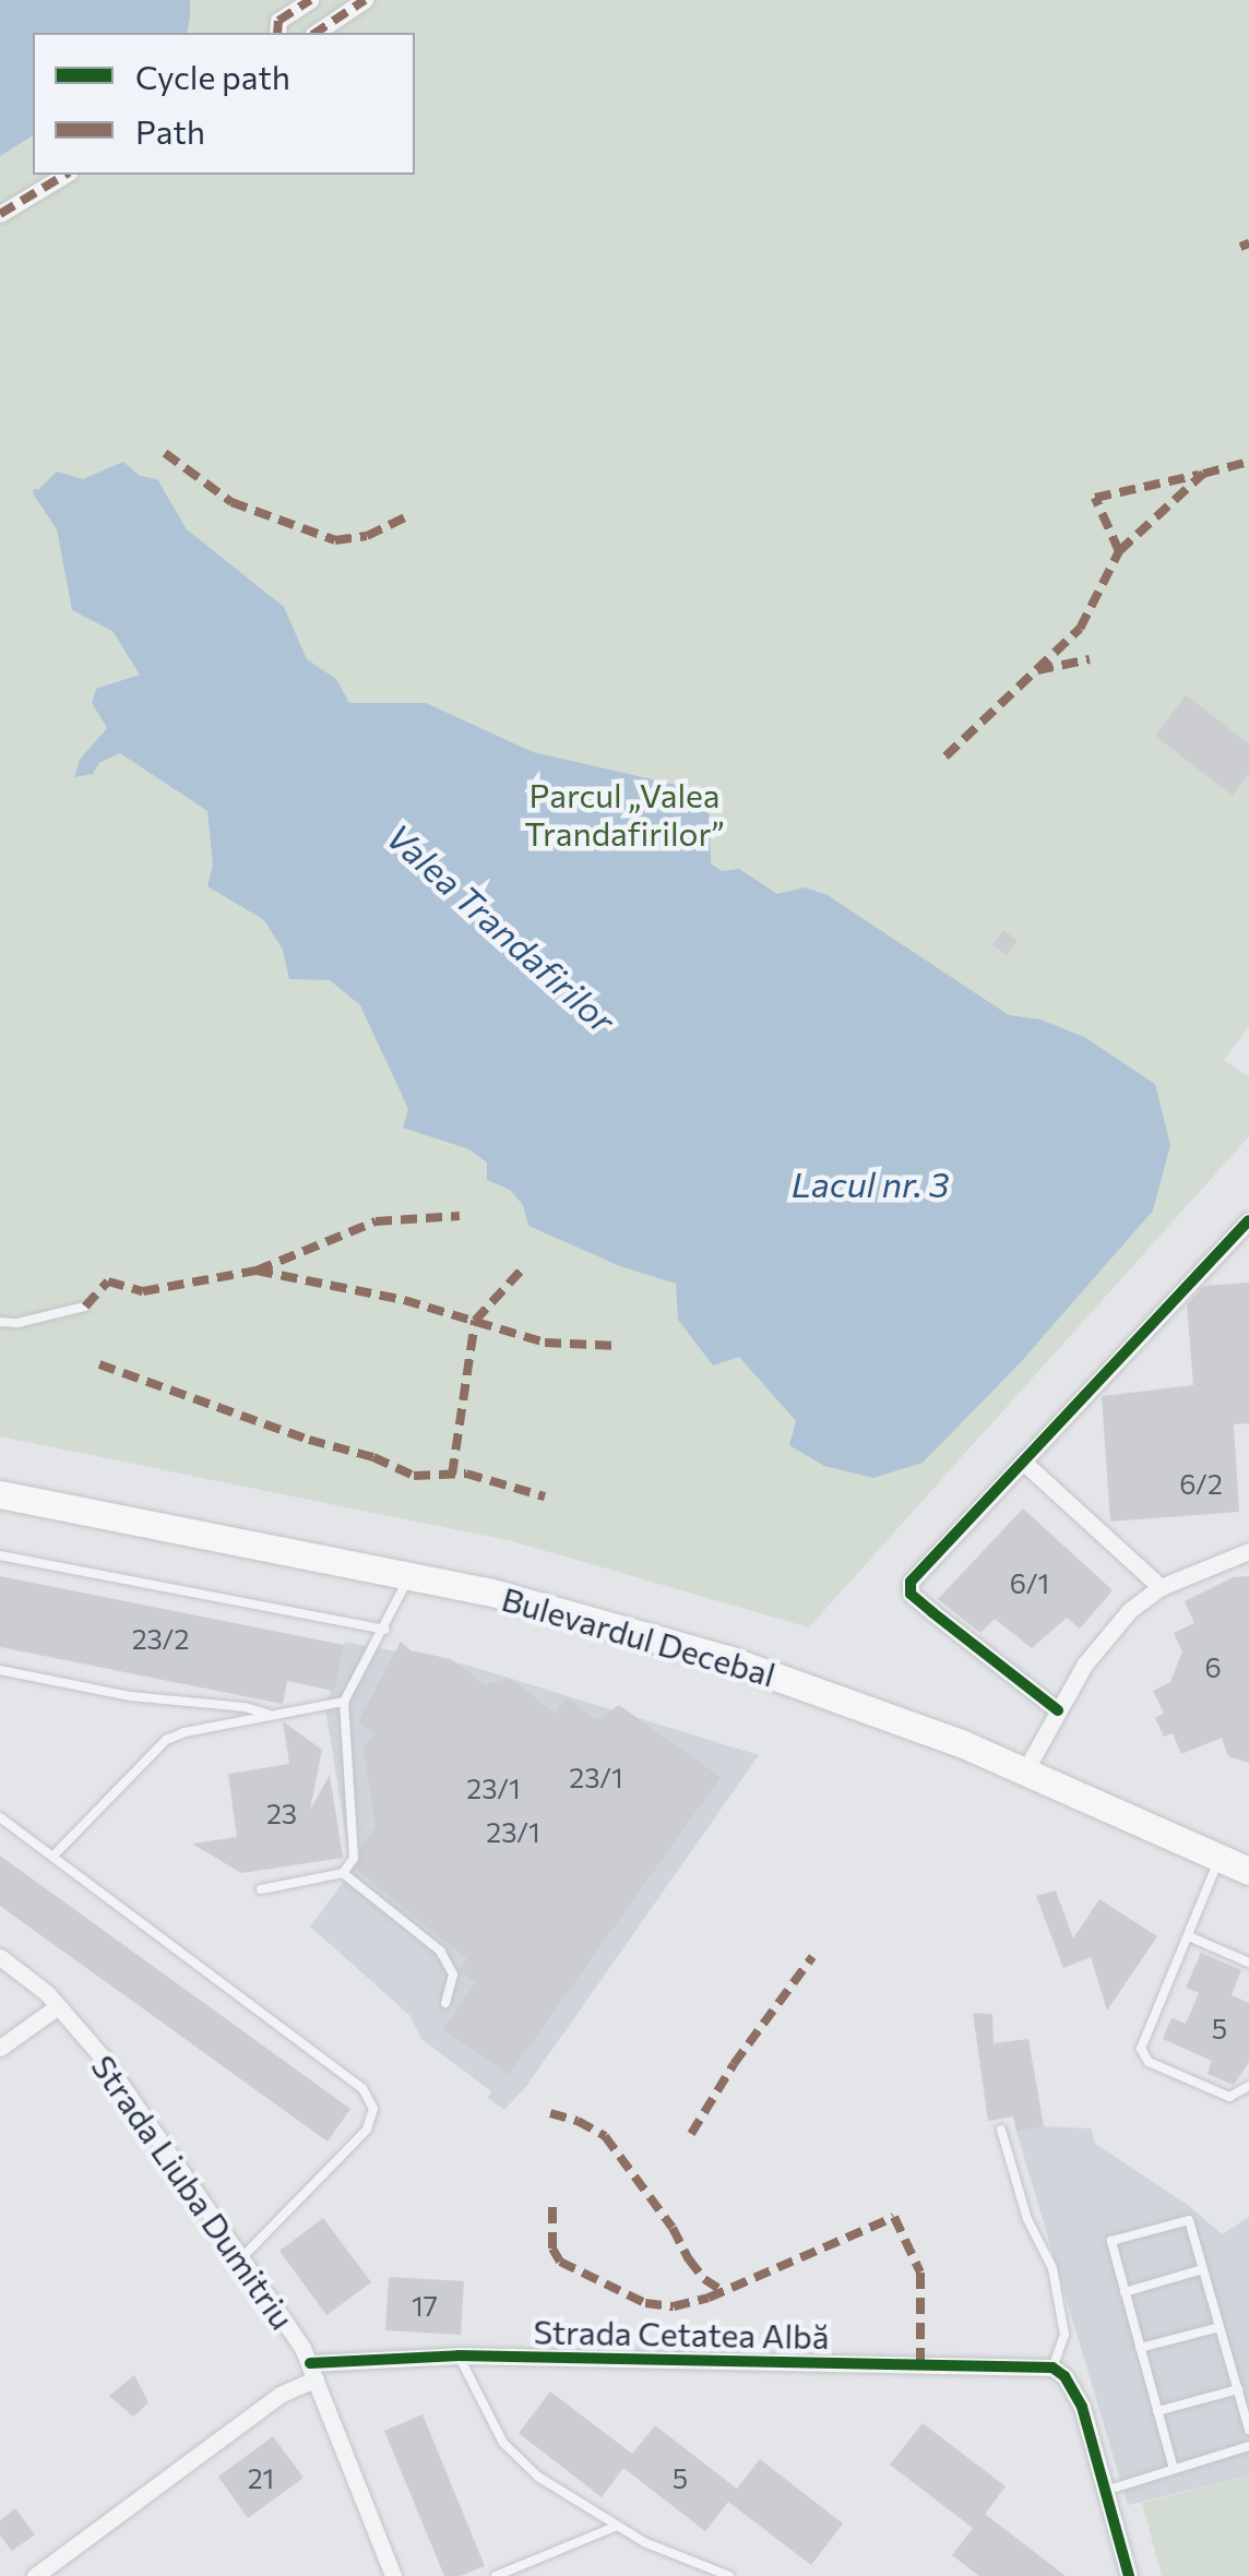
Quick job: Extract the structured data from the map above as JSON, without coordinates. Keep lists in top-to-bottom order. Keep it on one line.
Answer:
{"streets":{"main road":["Bulevardul Decebal"],"street":["Strada Liuba Dumitriu","Strada Cetatea Albă"]},"crossings":[["Strada Liuba Dumitriu","Strada Cetatea Albă"]],"water":["Valea Trandafirilor","Lacul nr. 3"],"parks":["Parcul „Valea Trandafirilor”"],"house_numbers":["6/2","6/1","23/2","6","23/1","23/1","23","23/1","5","17","21","5"],"legend":["Cycle path","Path"]}
